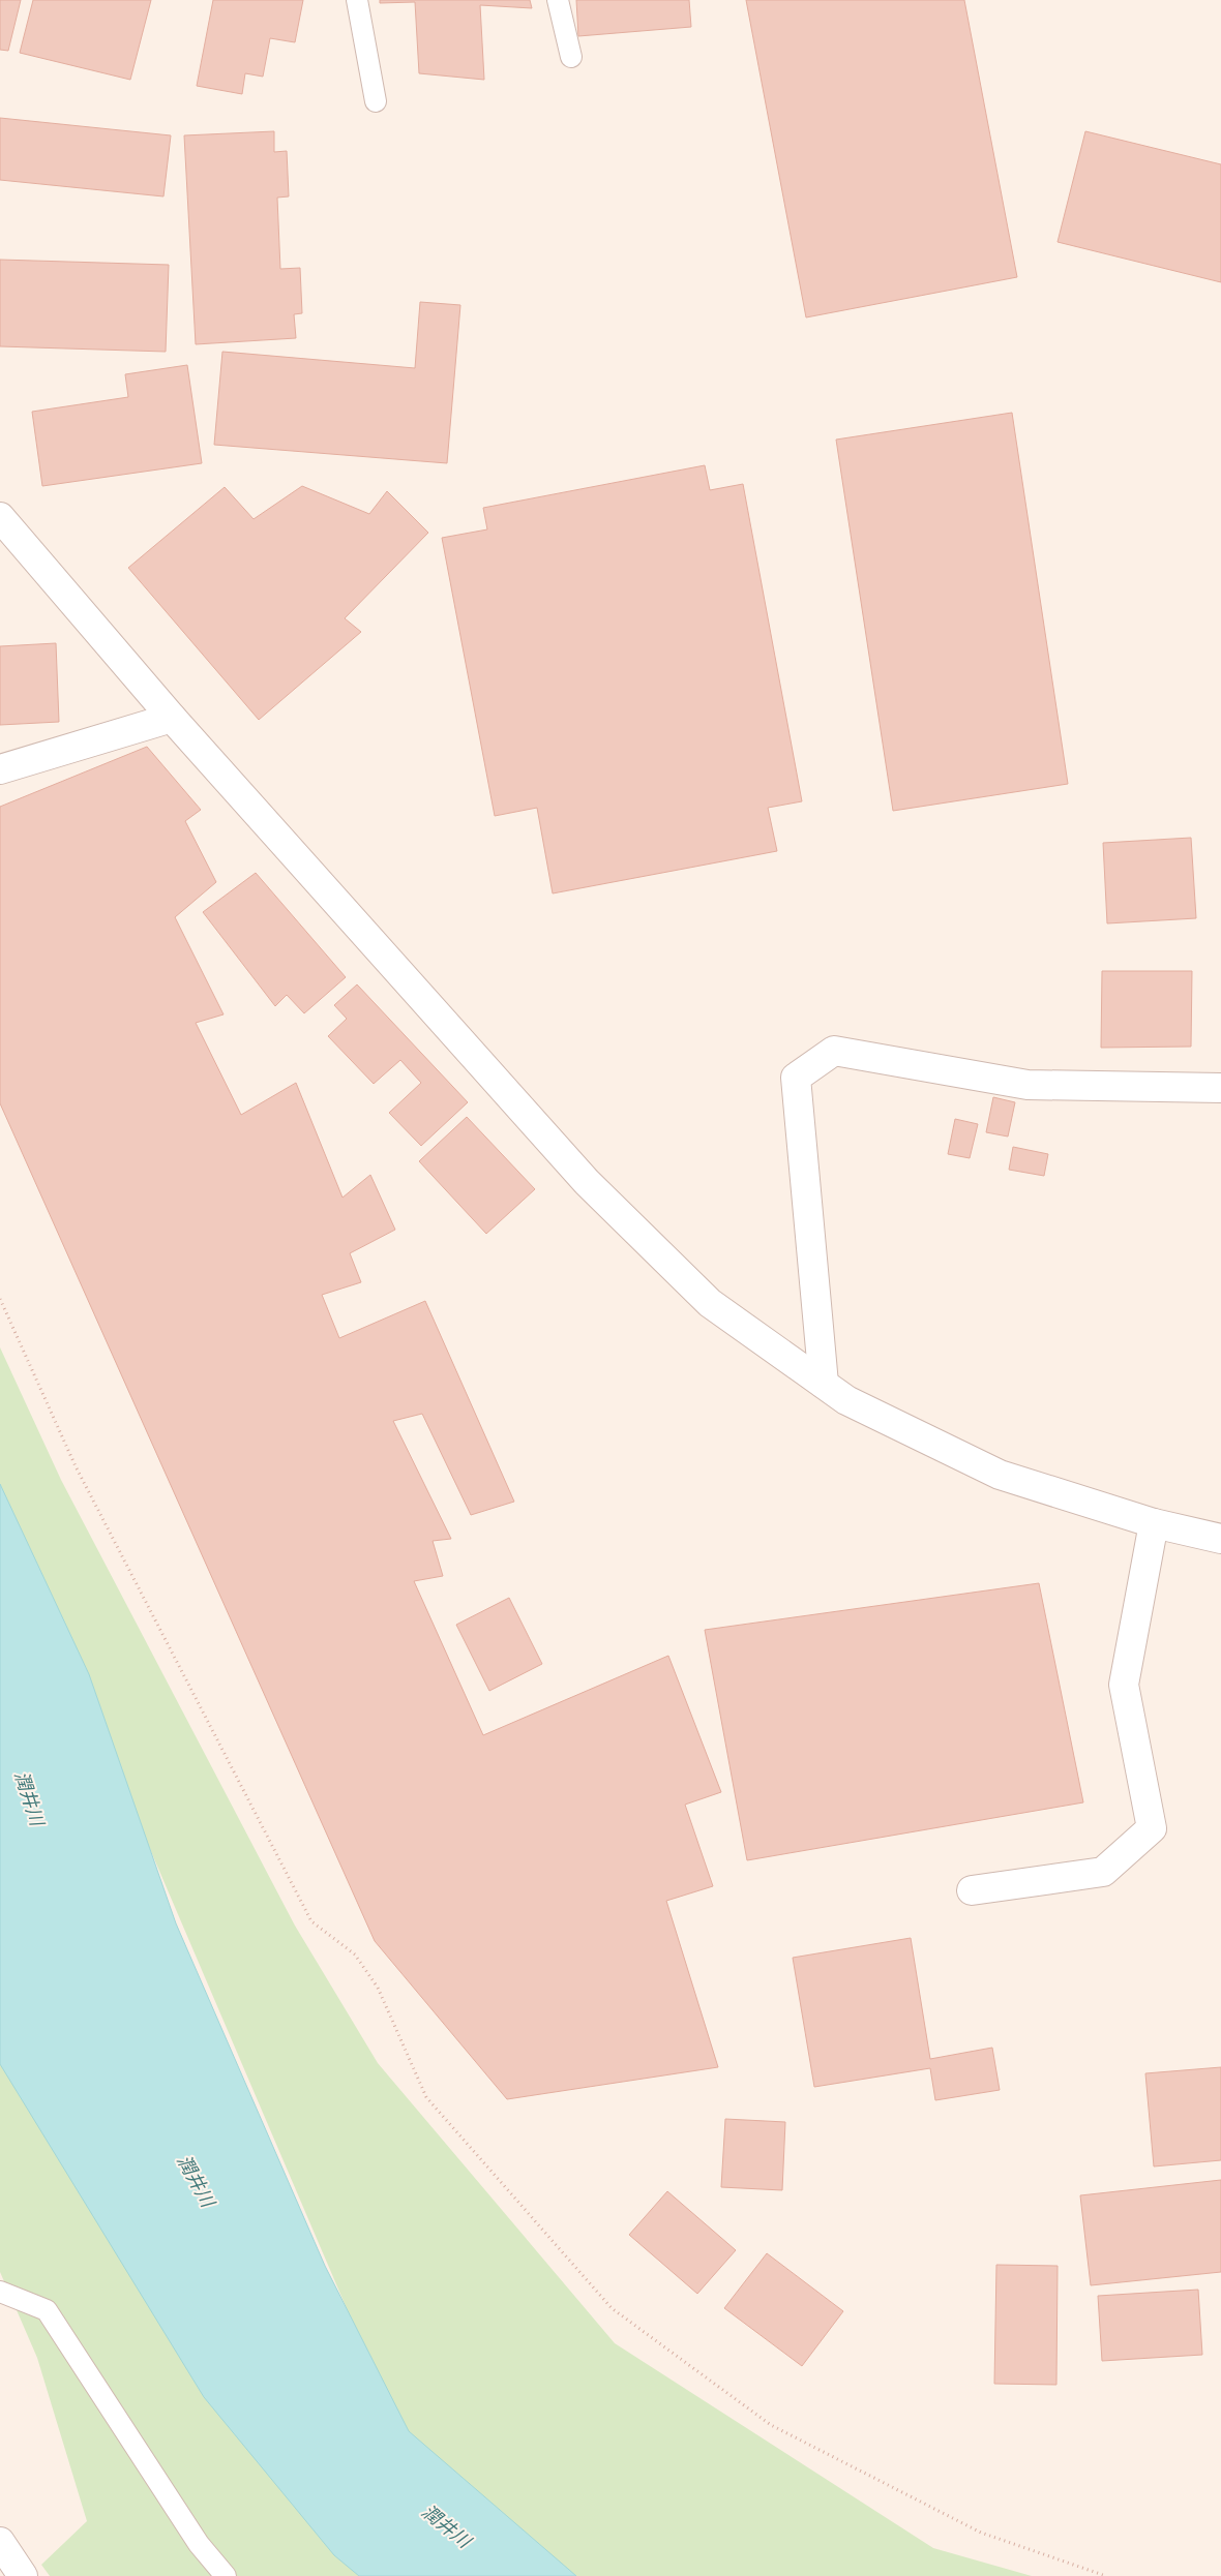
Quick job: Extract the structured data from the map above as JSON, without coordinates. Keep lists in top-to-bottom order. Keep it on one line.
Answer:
{"water":["潤井川"]}
